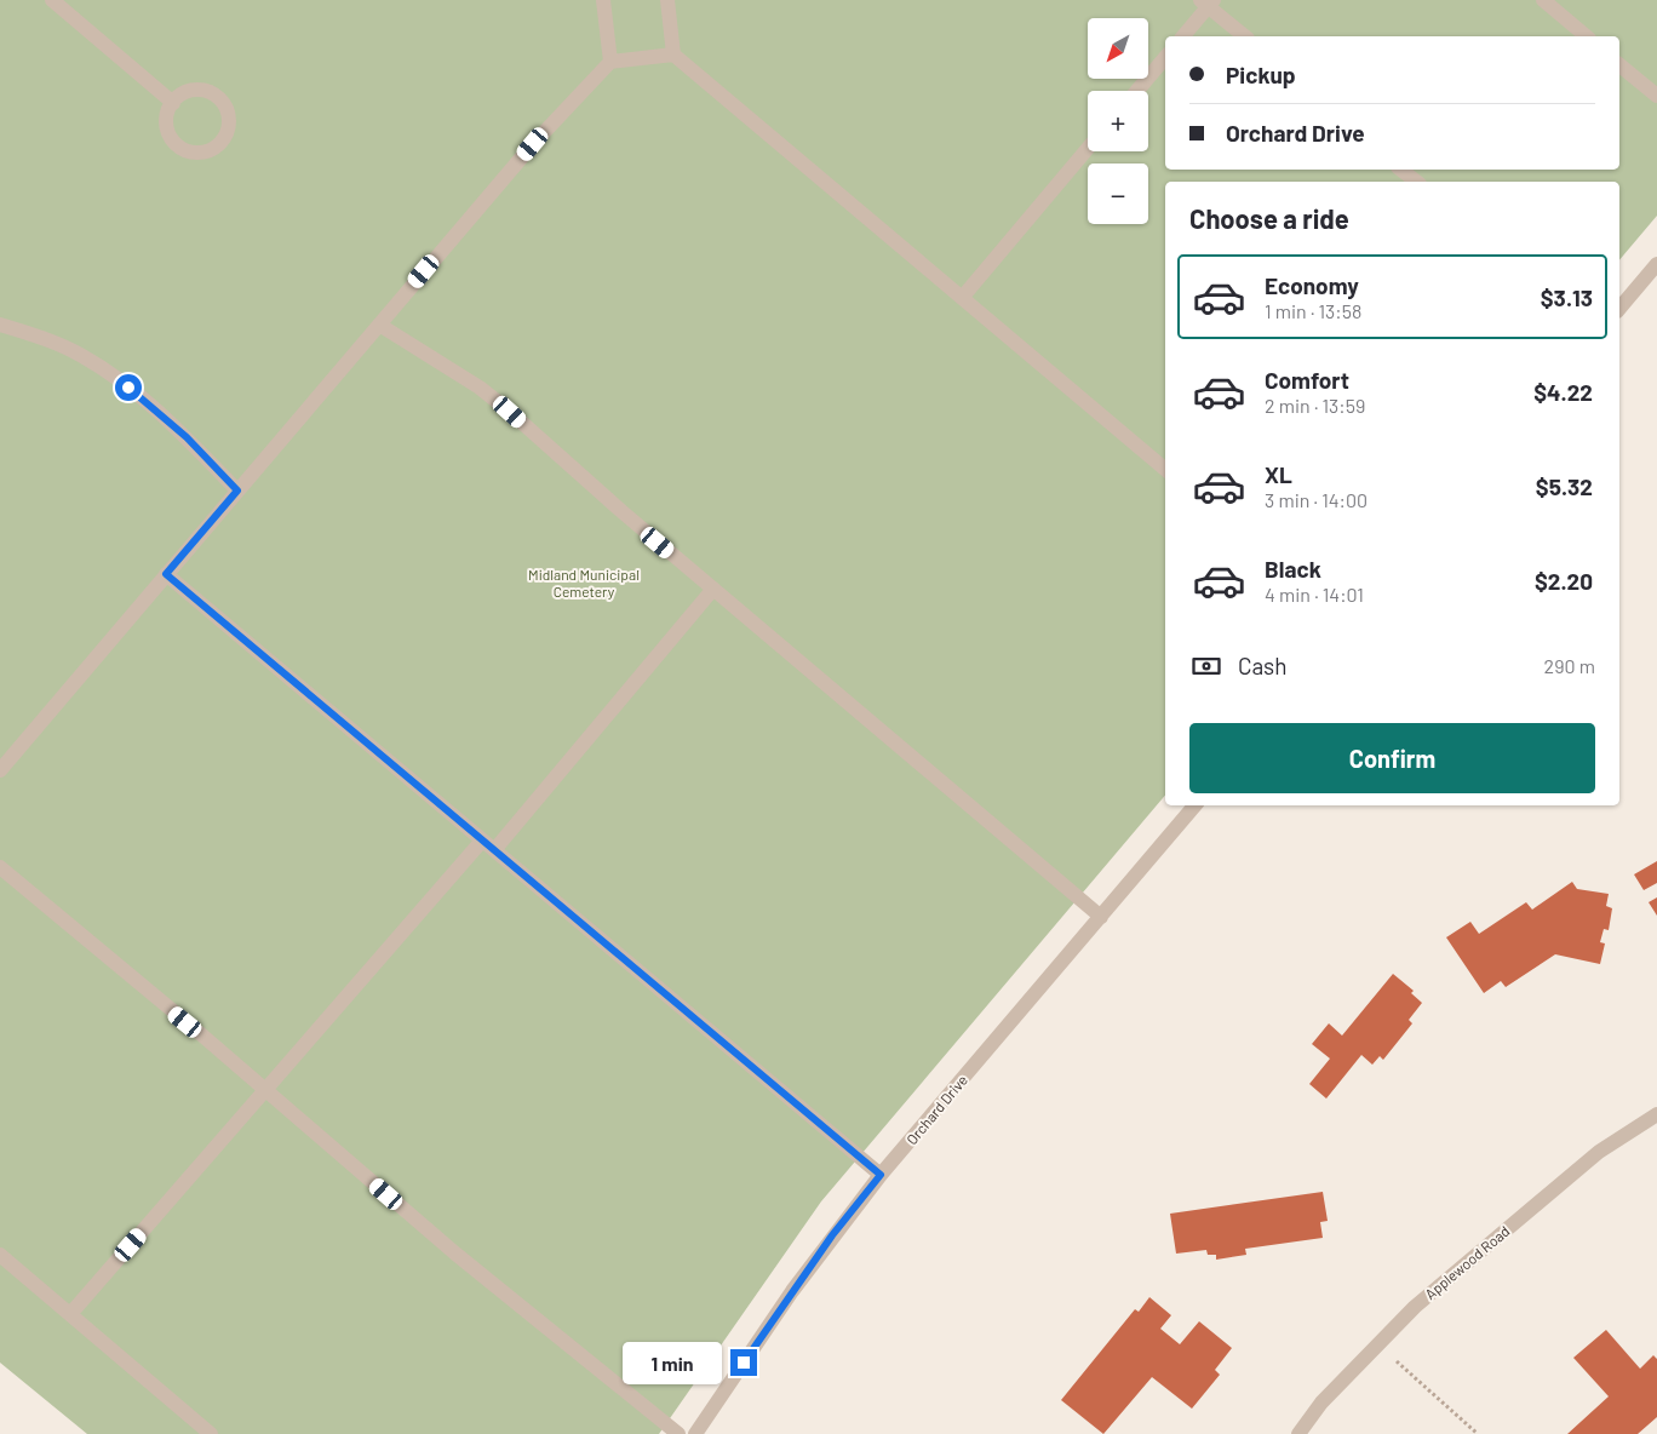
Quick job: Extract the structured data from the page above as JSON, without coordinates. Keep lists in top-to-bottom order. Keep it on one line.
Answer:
{"streets":{"street":["Orchard Drive","Applewood Road"]},"parks":["Midland Municipal Cemetery"],"north":"bottom left","page":{"map_buttons":["+","−"],"banner":["Pickup","Orchard Drive"],"heading":"Choose a ride","list":[{"name":"Economy","note":"1 min · 13:58","value":"$3.13"},{"name":"Comfort","note":"2 min · 13:59","value":"$4.22"},{"name":"XL","note":"3 min · 14:00","value":"$5.32"},{"name":"Black","note":"4 min · 14:01","value":"$2.20"}],"pay":["Cash","290 m"],"buttons":"Confirm","bubble":"1 min"}}
